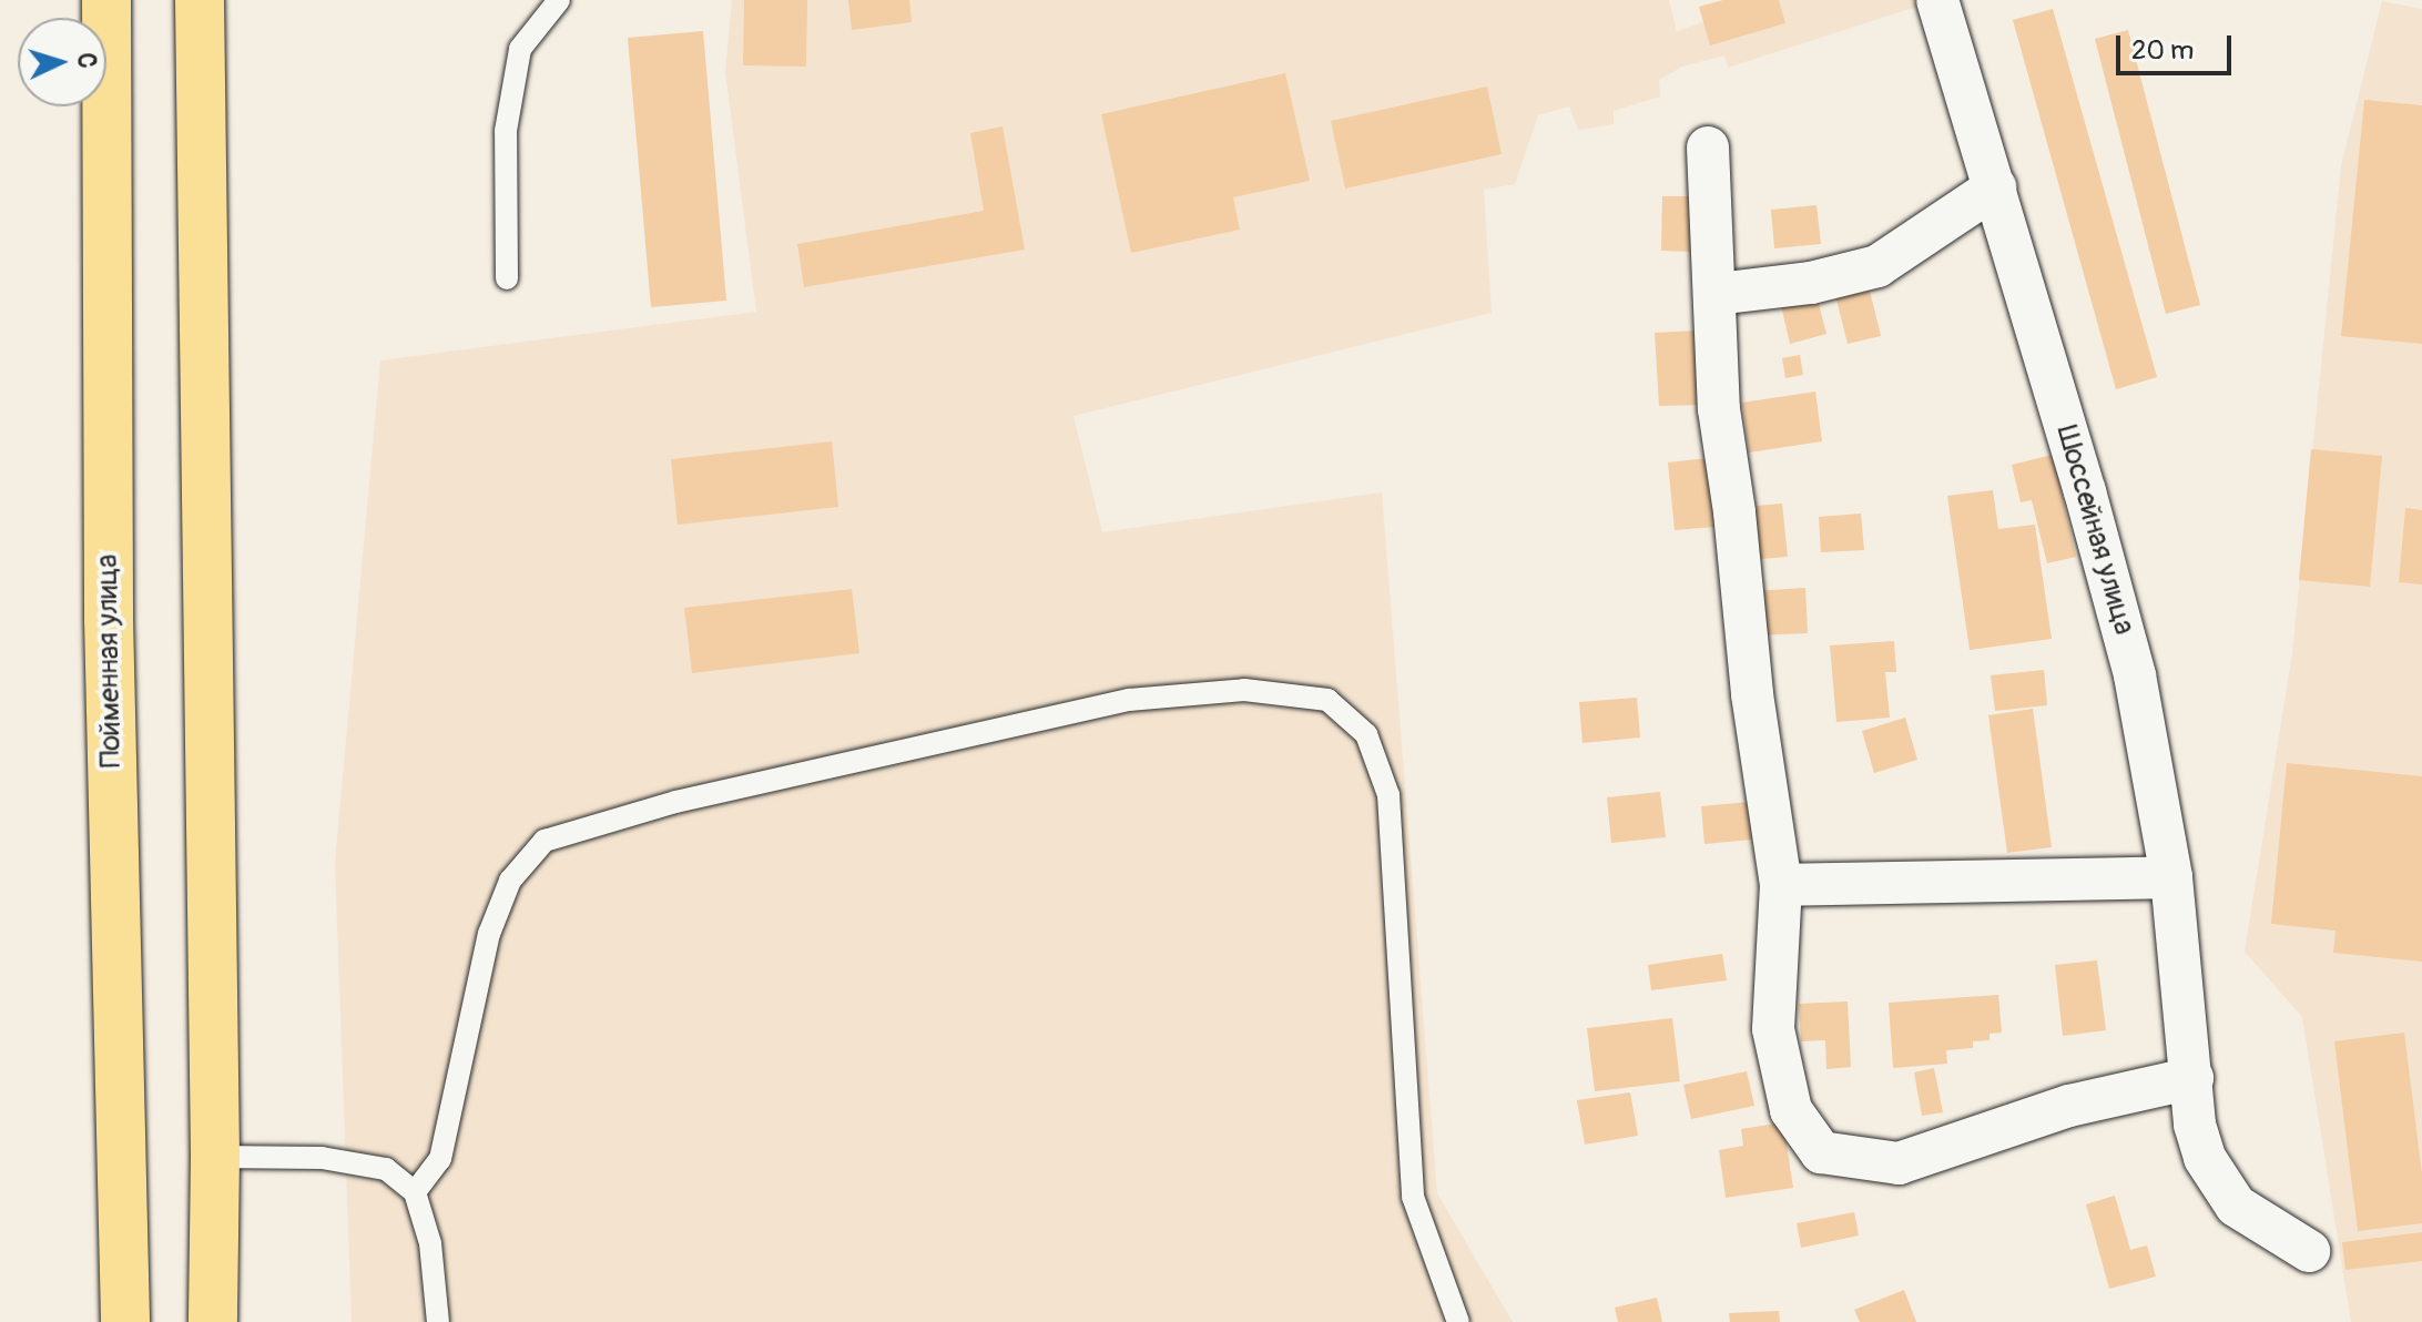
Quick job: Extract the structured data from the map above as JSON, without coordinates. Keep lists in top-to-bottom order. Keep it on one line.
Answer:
{"streets":{"main road":["Пойменная улица"],"street":["Шоссейная улица"]},"scale_bar":"20 m","north":"right"}
